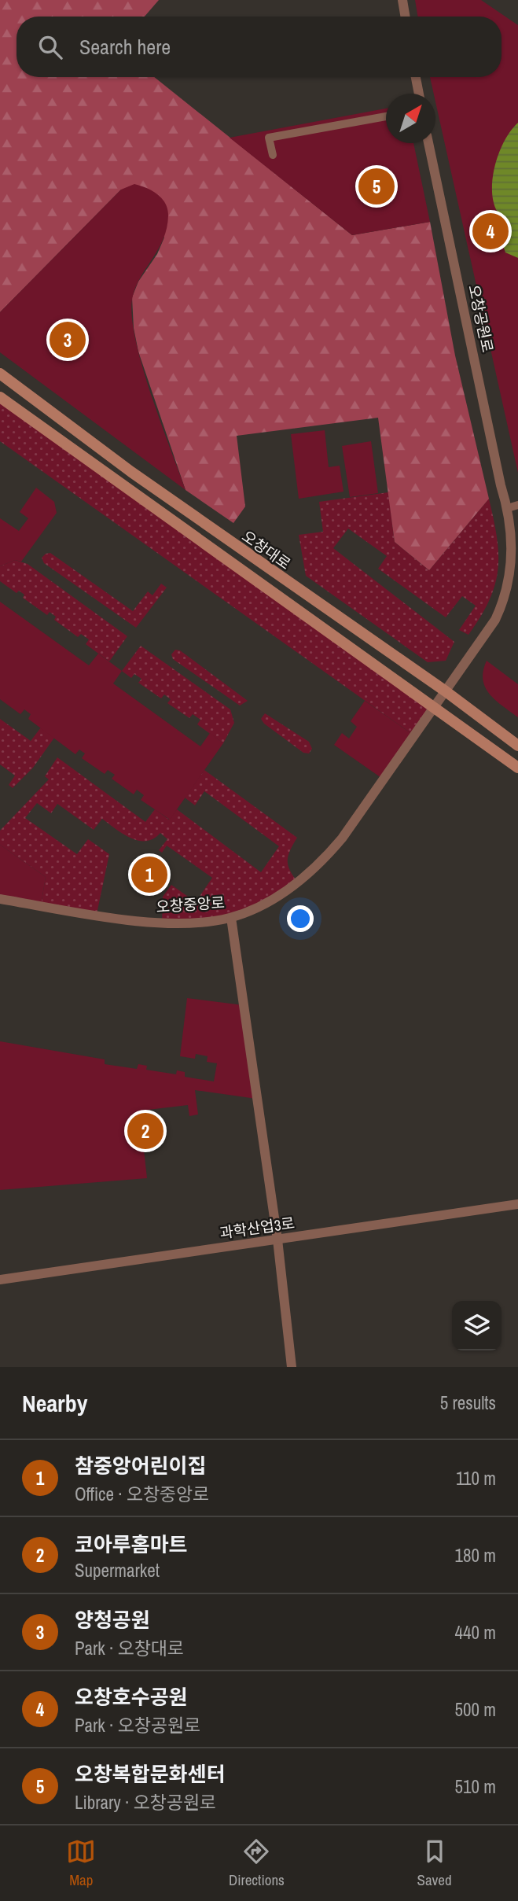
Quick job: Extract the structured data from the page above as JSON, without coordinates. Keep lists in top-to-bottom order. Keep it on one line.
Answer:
{"streets":{"main road":["오창대로"],"street":["오창공원로","오창중앙로","과학산업3로"]},"crossings":[["오창공원로","오창대로"],["오창공원로","오창중앙로"],["오창대로","오창중앙로"]],"north":"top right","page":{"search":"Search here","pins":["5","4","3","1","2"],"heading":["Nearby","5 results"],"list":[{"mark":"1","name":"참중앙어린이집","note":"Office · 오창중앙로","value":"110 m"},{"mark":"2","name":"코아루홈마트","note":"Supermarket","value":"180 m"},{"mark":"3","name":"양청공원","note":"Park · 오창대로","value":"440 m"},{"mark":"4","name":"오창호수공원","note":"Park · 오창공원로","value":"500 m"},{"mark":"5","name":"오창복합문화센터","note":"Library · 오창공원로","value":"510 m"}],"nav":["Map","Directions","Saved"]}}
